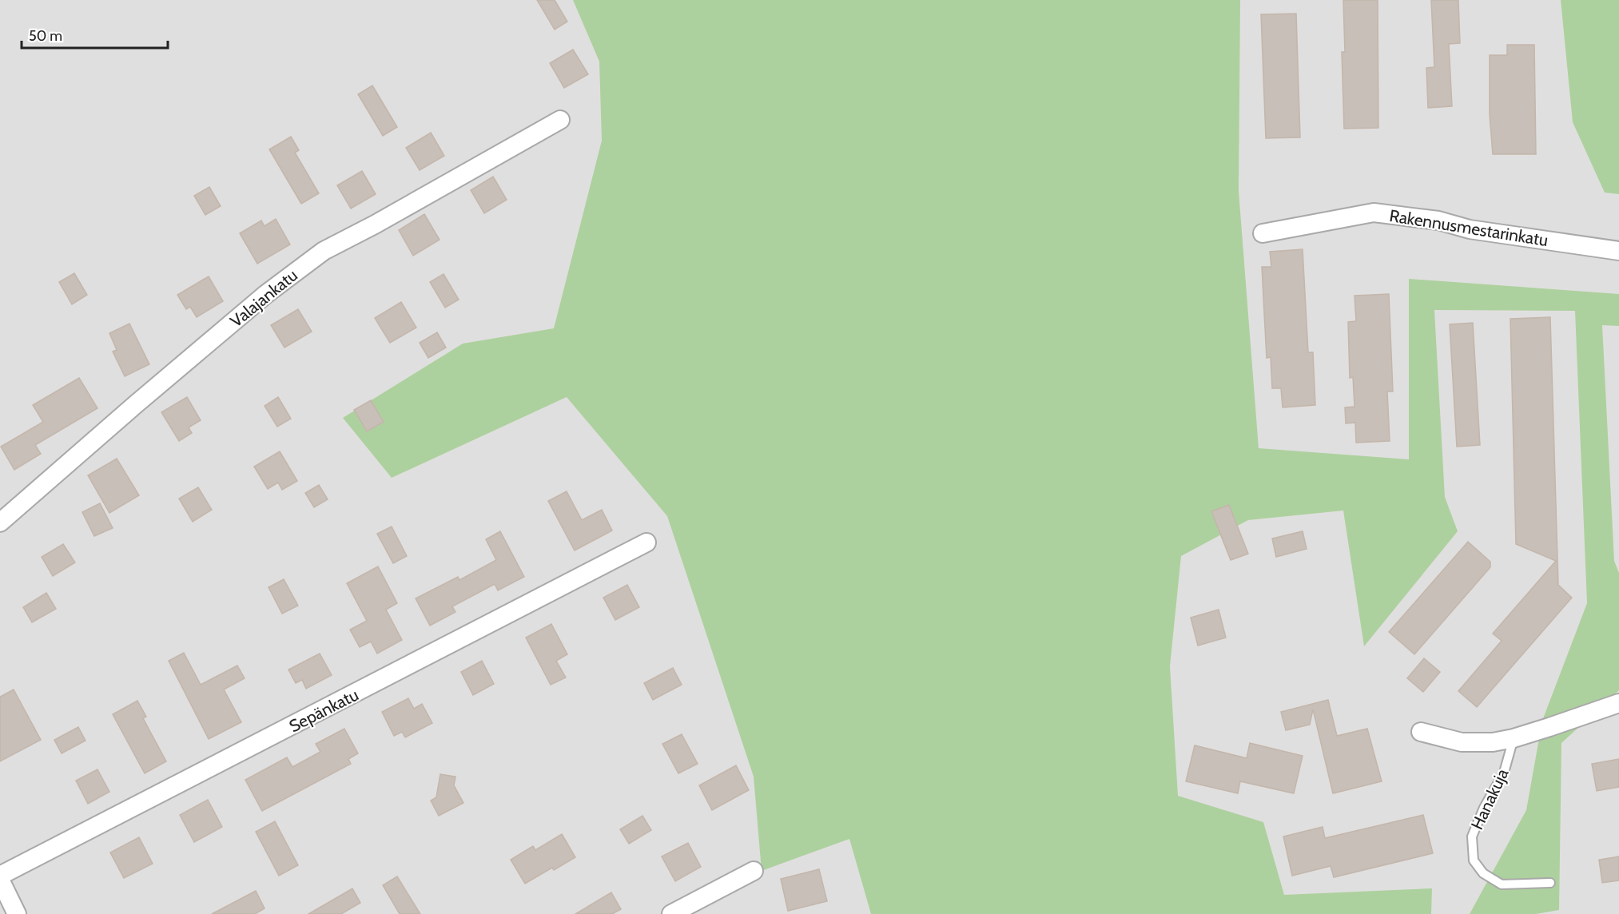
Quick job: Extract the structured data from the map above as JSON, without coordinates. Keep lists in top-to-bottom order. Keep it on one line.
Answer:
{"streets":{"street":["Rakennusmestarinkatu","Valajankatu","Sepänkatu"],"lane":["Hanakuja"]},"scale_bar":"50 m"}
